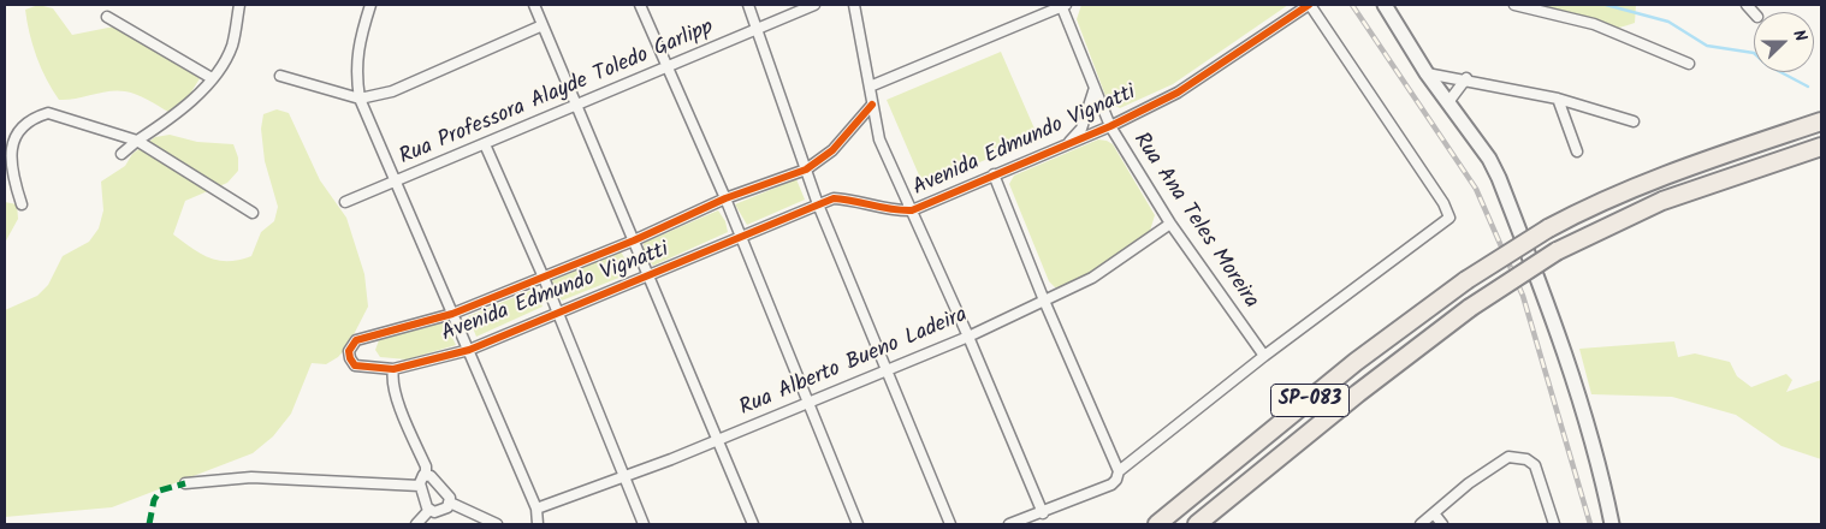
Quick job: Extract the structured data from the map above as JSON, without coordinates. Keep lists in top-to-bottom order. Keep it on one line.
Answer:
{"streets":{"highway":["SP-083"],"street":["Rua Professora Alayde Toledo Garlipp","Avenida Edmundo Vignatti","Rua Ana Teles Moreira","Rua Alberto Bueno Ladeira"]},"crossings":[["Avenida Edmundo Vignatti","Rua Ana Teles Moreira"],["Rua Ana Teles Moreira","Rua Alberto Bueno Ladeira"]],"north":"right"}
